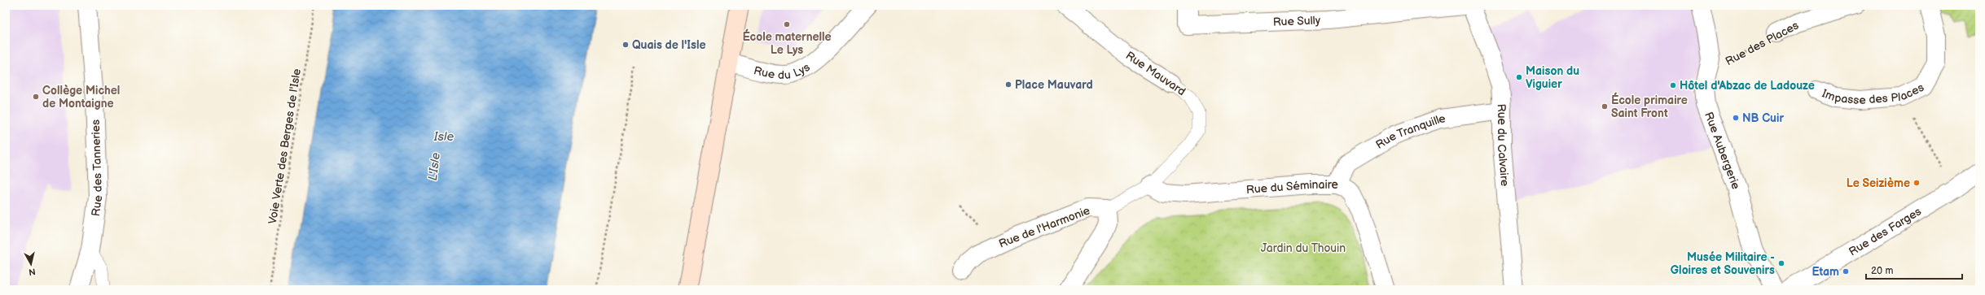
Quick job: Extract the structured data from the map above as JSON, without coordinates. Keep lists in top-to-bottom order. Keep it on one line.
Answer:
{"streets":{"street":["Rue Sully","Rue des Places","Rue du Lys","Rue Mauvard","Impasse des Places","Rue Tranquille","Rue du Calvaire","Rue Aubergerie","Rue des Tanneries","Rue du Séminaire","Rue de l'Harmonie","Rue des Farges"],"path":["Voie Verte des Berges de l'Isle"]},"crossings":[["Rue des Places","Rue Aubergerie"],["Rue Mauvard","Rue du Séminaire"],["Rue Mauvard","Rue de l'Harmonie"],["Rue Tranquille","Rue du Calvaire"],["Rue Tranquille","Rue du Séminaire"],["Rue du Séminaire","Rue de l'Harmonie"]],"water":["Isle","L'Isle"],"parks":["Jardin du Thouin"],"places":["École maternelle Le Lys","Quais de l'Isle","Maison du Viguier","Place Mauvard","Hôtel d'Abzac de Ladouze","Collège Michel de Montaigne","École primaire Saint Front","NB Cuir","Le Seizième","Musée Militaire - Gloires et Souvenirs","Etam"],"scale_bar":"20 m","north":"bottom"}
